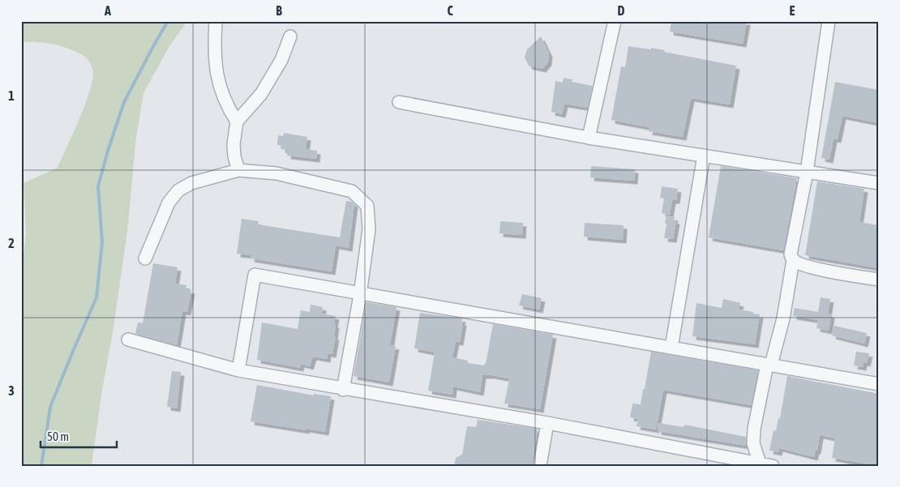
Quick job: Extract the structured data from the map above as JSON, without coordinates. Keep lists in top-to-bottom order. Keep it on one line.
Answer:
{"scale_bar":"50 m","grid":{"columns":["A","B","C","D","E"],"rows":["1","2","3"]}}
